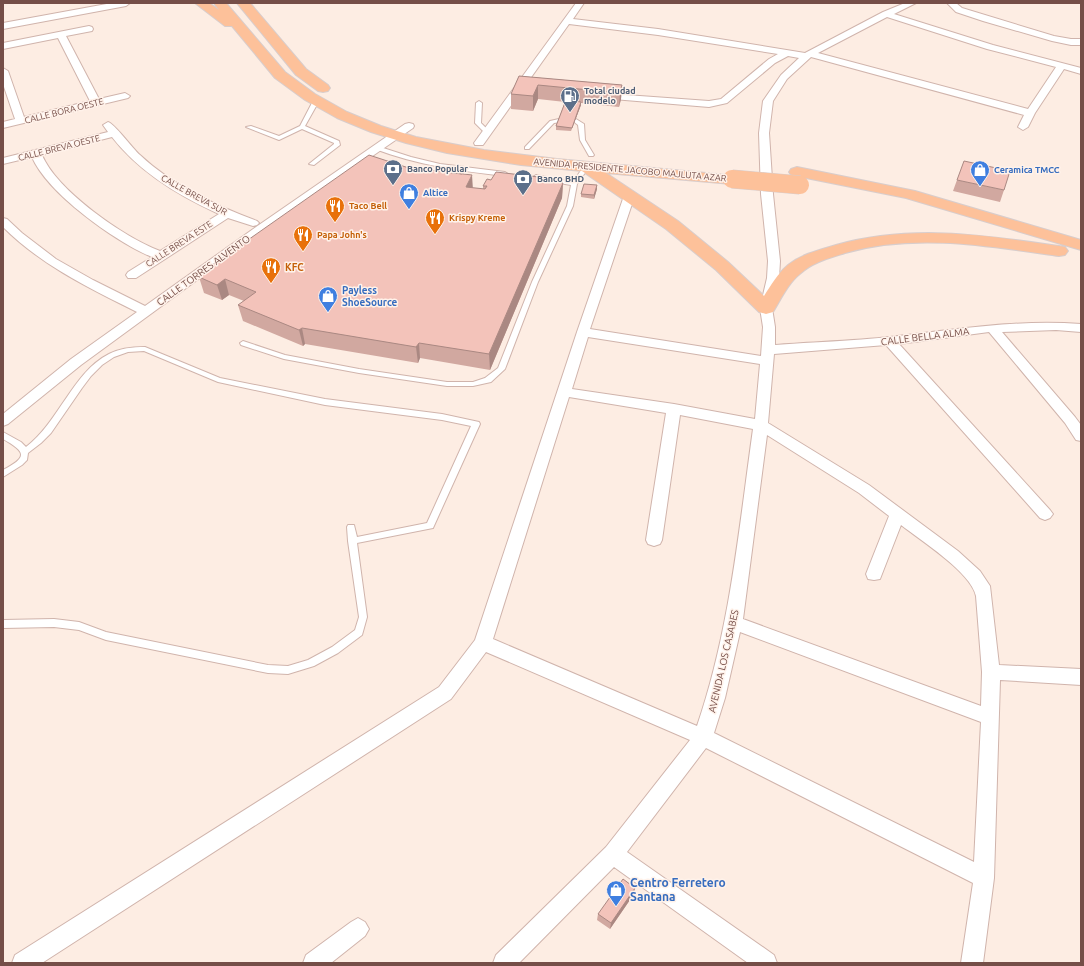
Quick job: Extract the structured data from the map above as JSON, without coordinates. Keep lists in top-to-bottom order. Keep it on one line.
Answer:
{"streets":{"main road":["AVENIDA PRESIDENTE JACOBO MAJLUTA AZAR"],"street":["CALLE BORA OESTE","CALLE BREVA OESTE","CALLE BREVA SUR","CALLE BREVA ESTE","CALLE TORRES ALVENTO","CALLE BELLA ALMA","AVENIDA LOS CASABES"]},"crossings":[["CALLE BREVA OESTE","CALLE BREVA SUR"],["AVENIDA PRESIDENTE JACOBO MAJLUTA AZAR","CALLE TORRES ALVENTO"],["CALLE BREVA SUR","CALLE BREVA ESTE"],["CALLE BELLA ALMA","AVENIDA LOS CASABES"]],"places":{"fuel station":["Total ciudad modelo"],"bank":["Banco Popular","Banco BHD"],"shop":["Ceramica TMCC","Altice","Payless ShoeSource","Centro Ferretero Santana"],"restaurant":["Taco Bell","Krispy Kreme","Papa John's","KFC"]}}
